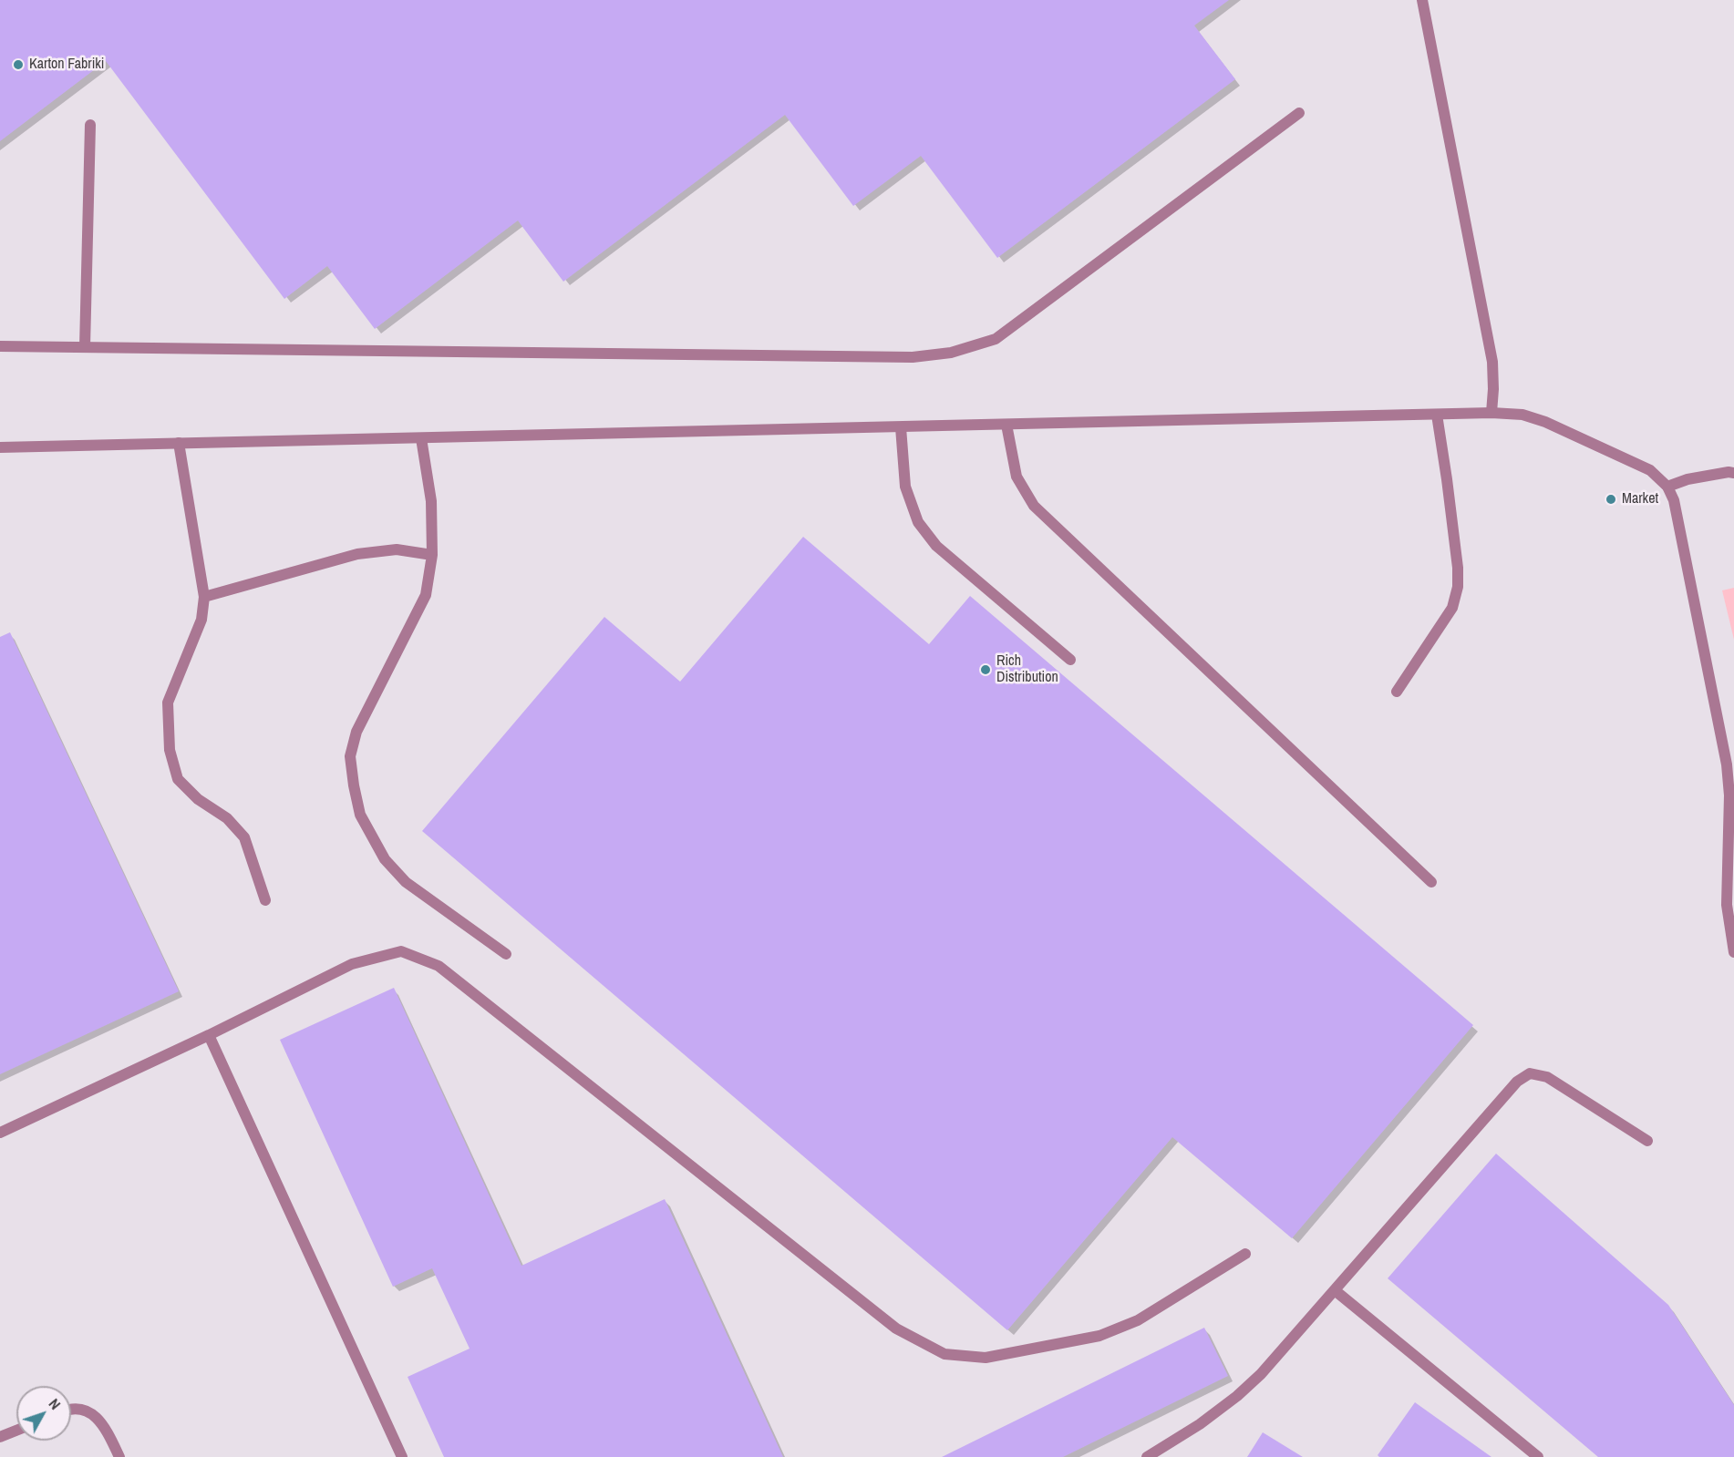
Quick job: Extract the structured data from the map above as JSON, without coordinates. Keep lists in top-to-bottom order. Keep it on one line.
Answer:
{"places":["Karton Fabriki","Market","Rich Distribution"],"north":"top right"}
